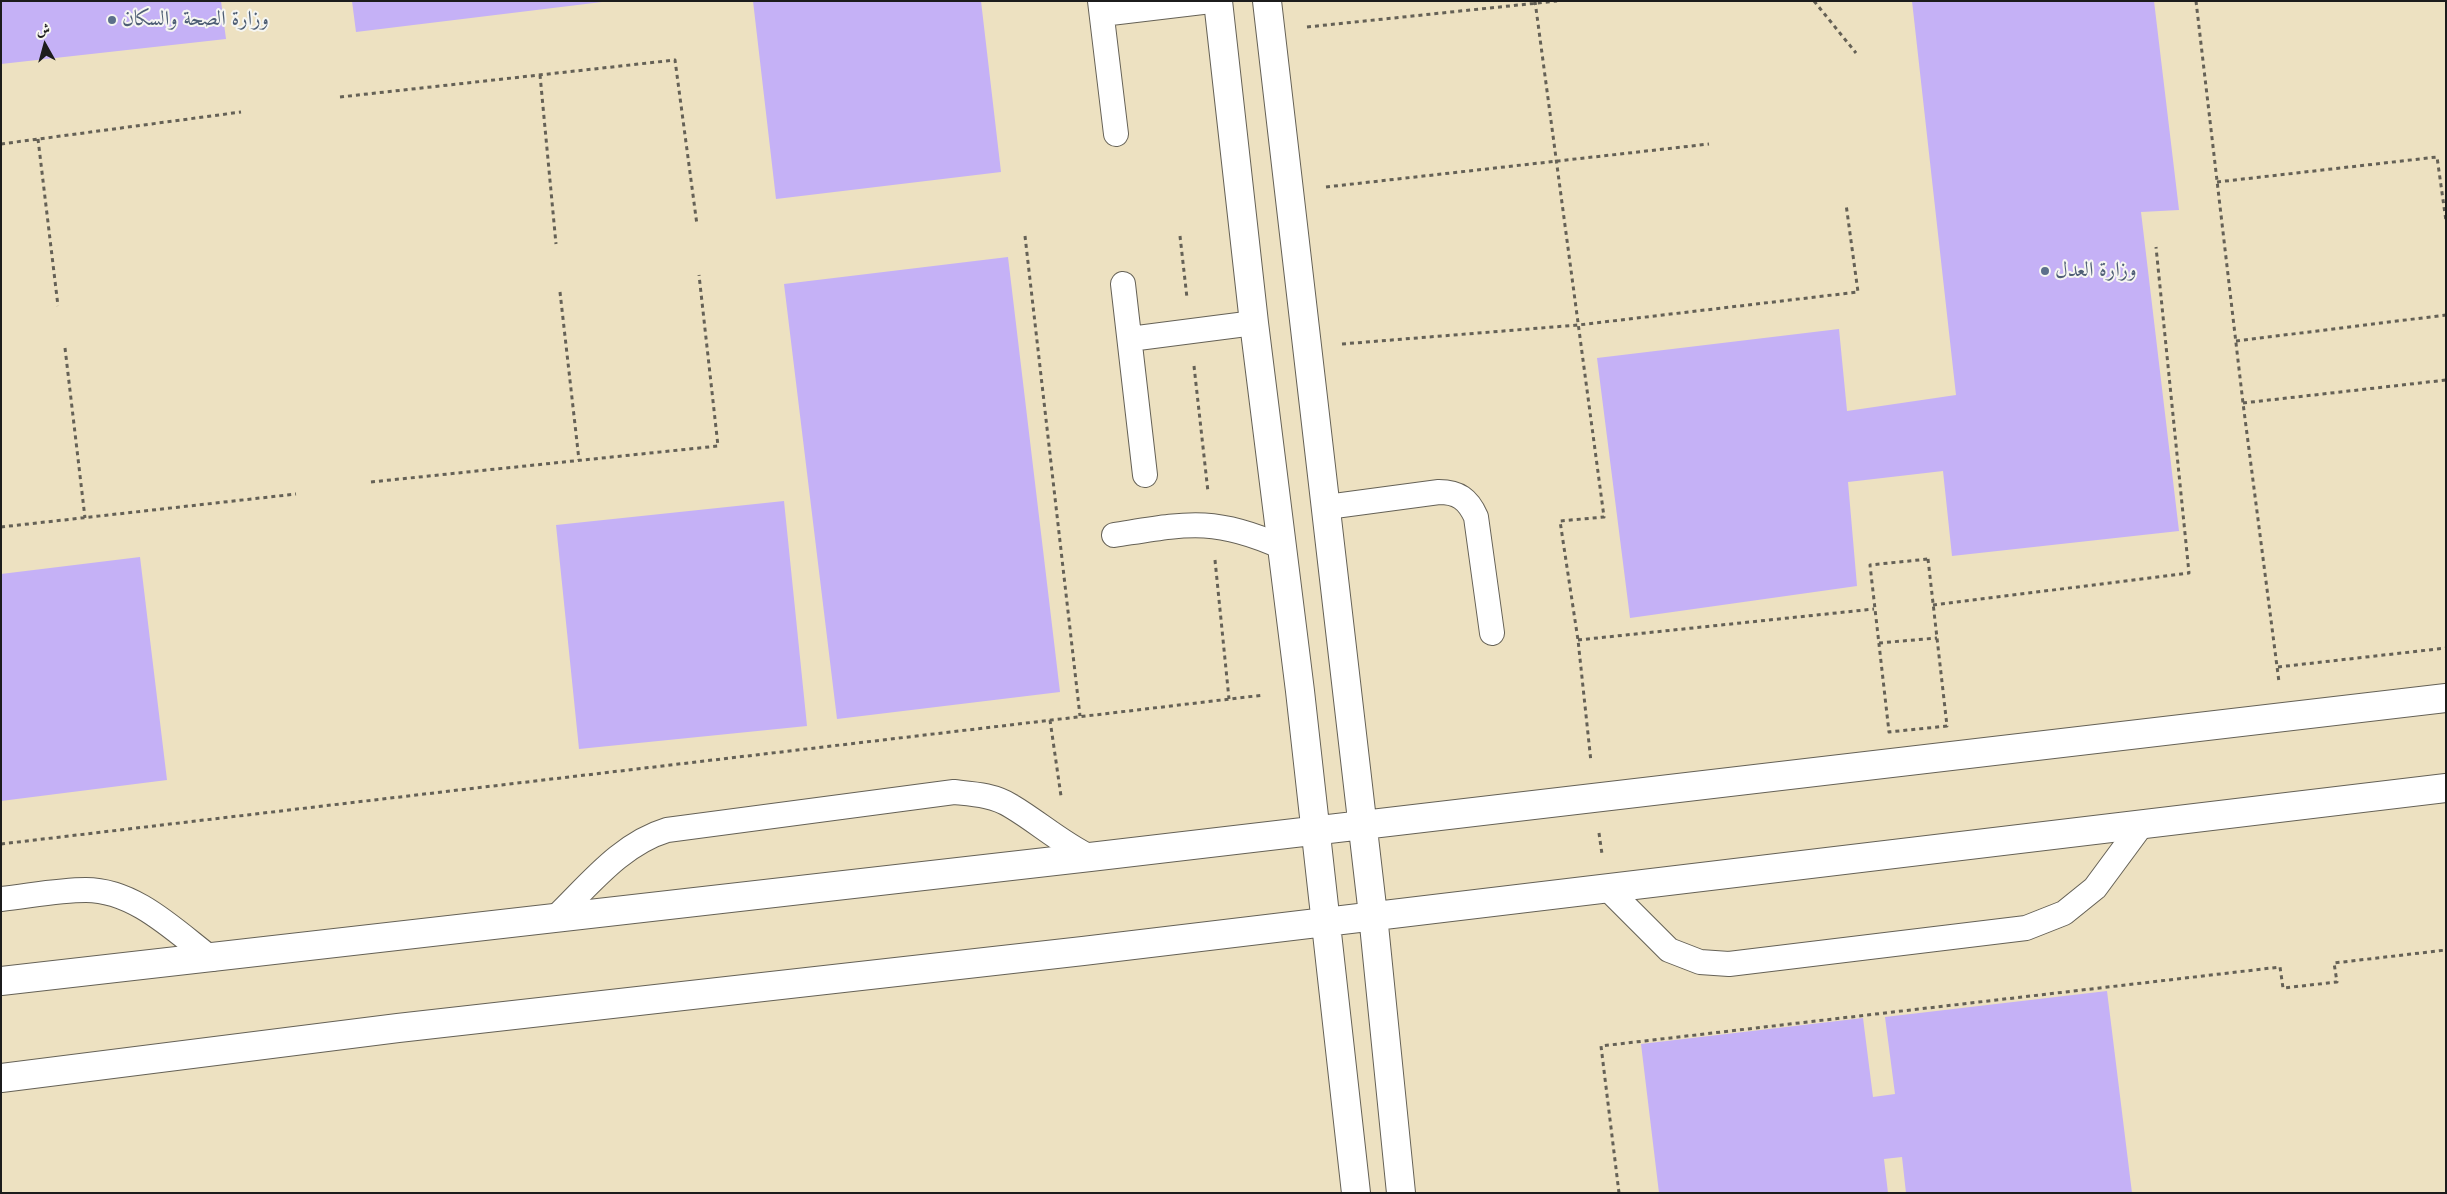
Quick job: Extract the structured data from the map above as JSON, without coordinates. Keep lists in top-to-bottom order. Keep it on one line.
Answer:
{"places":["وزارة الصحة والسكان","وزارة العدل"],"north":"top"}
